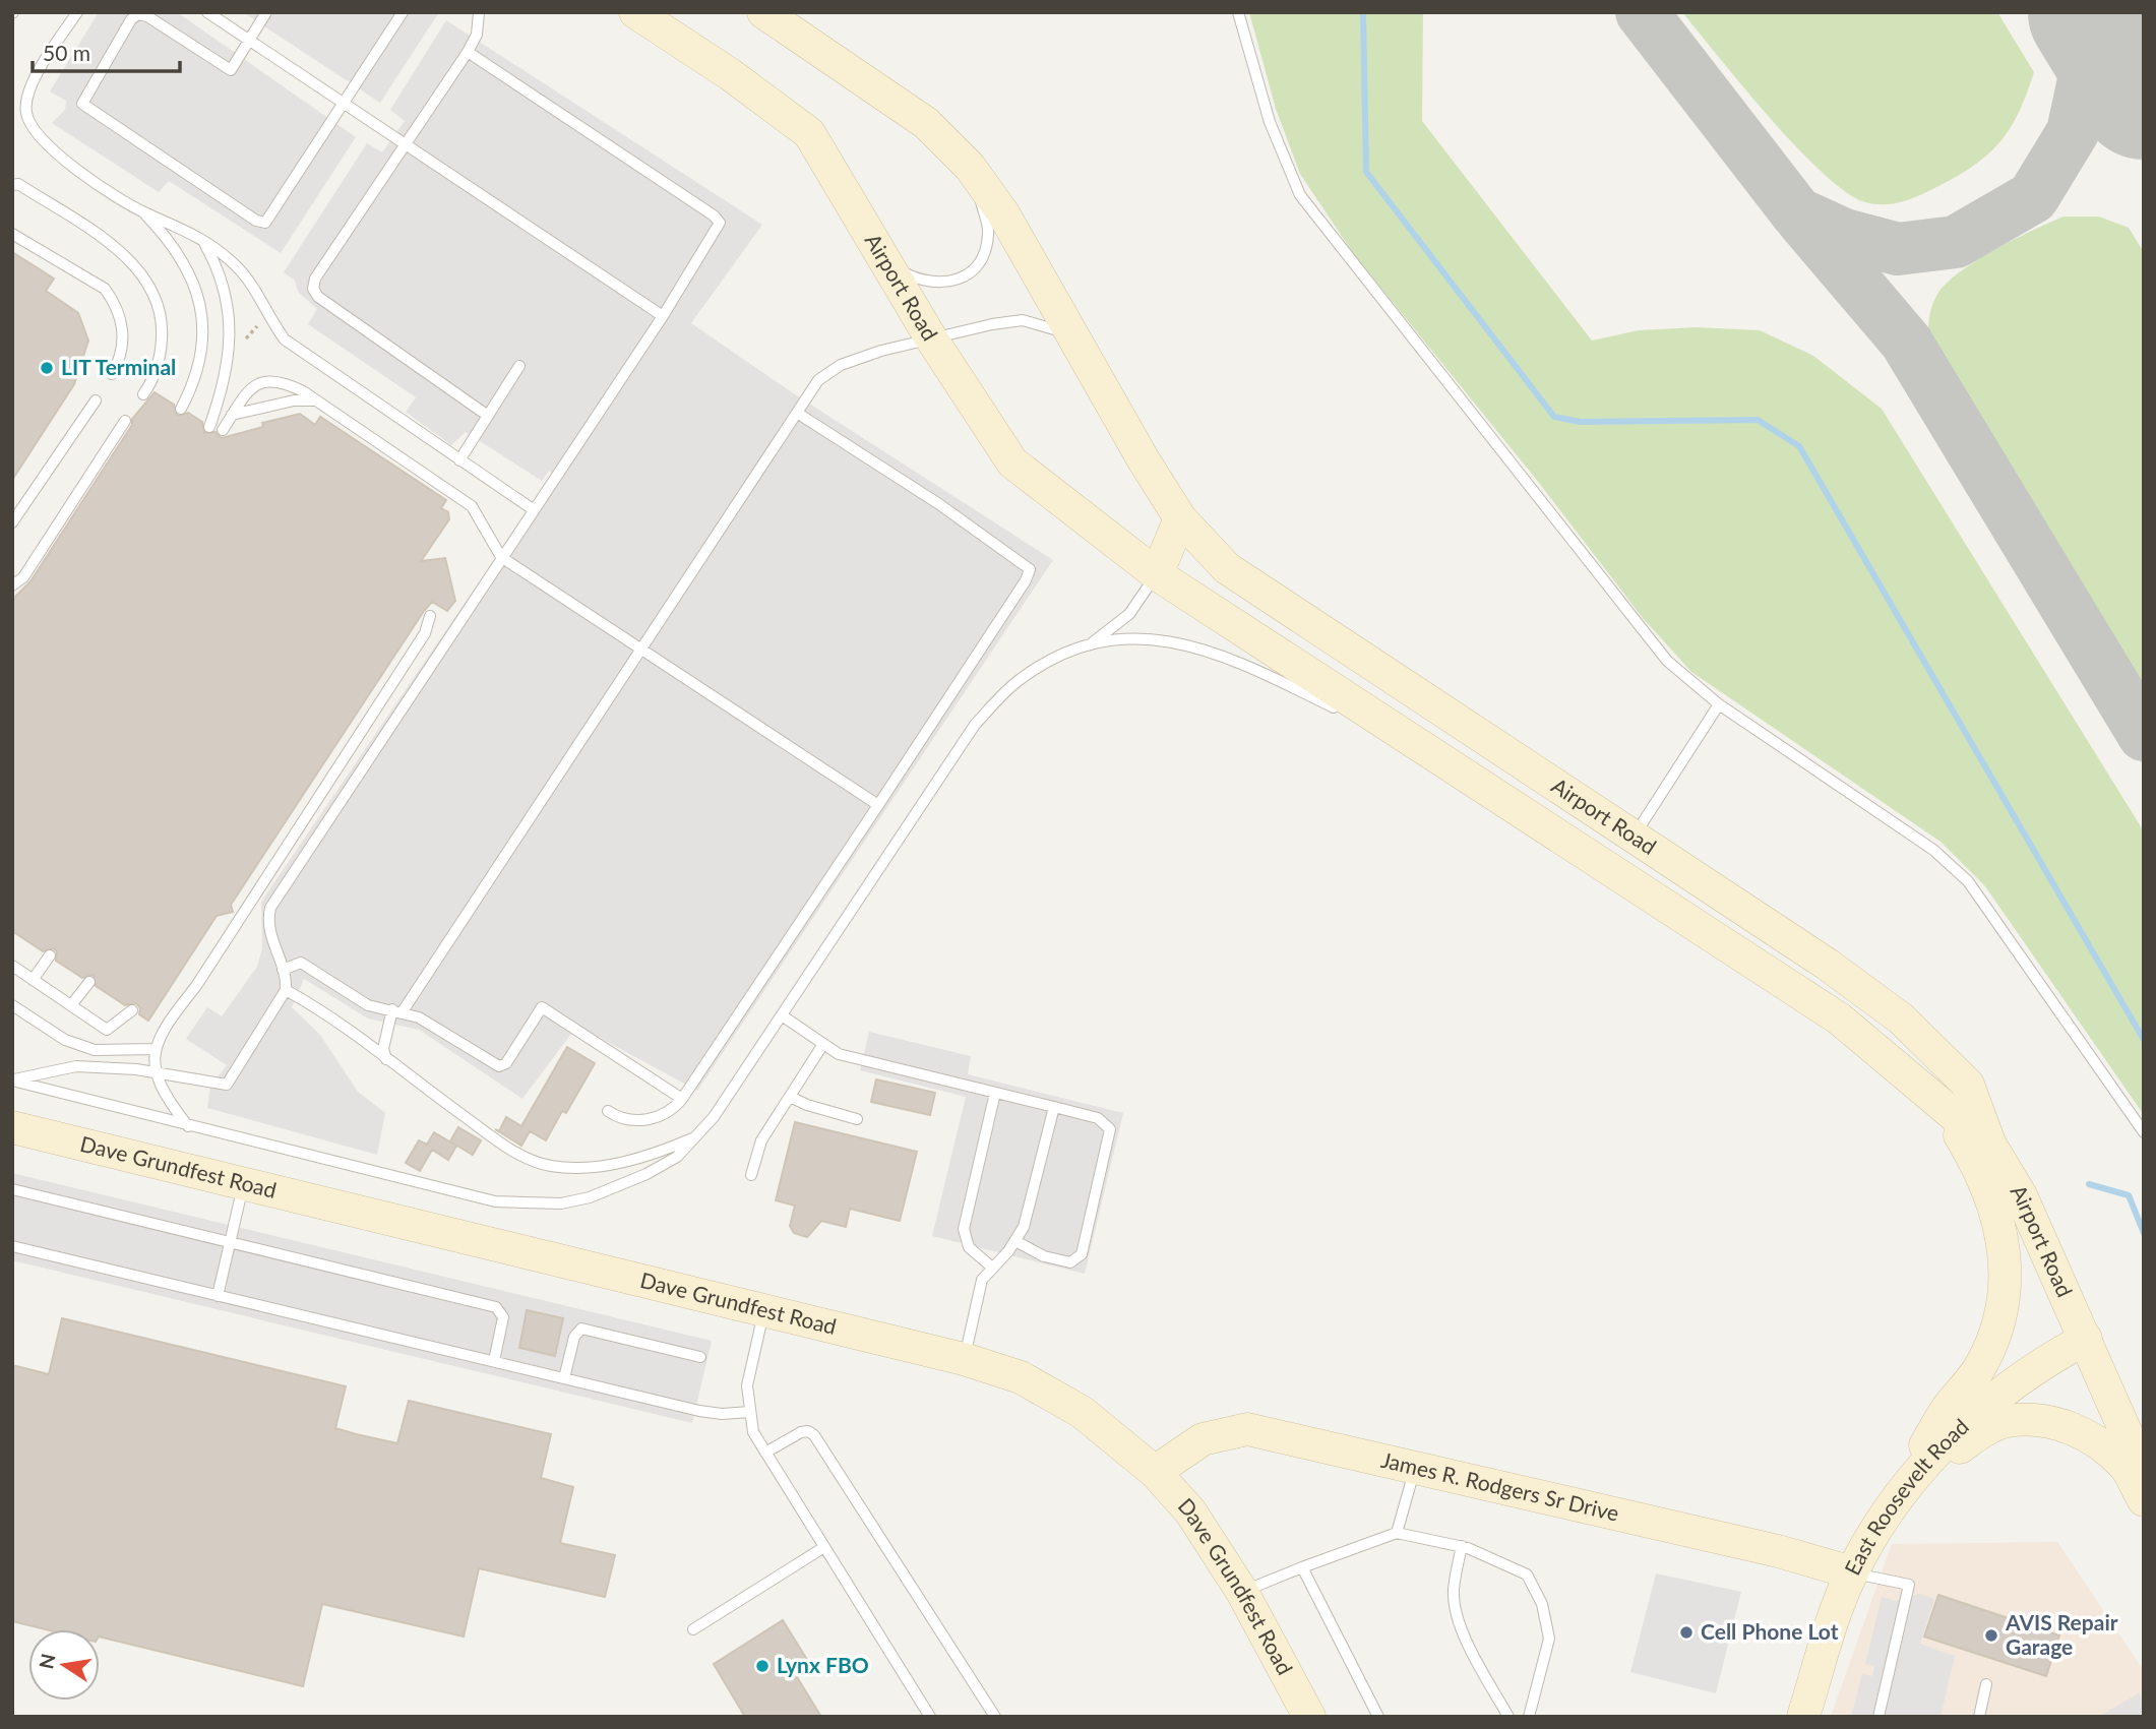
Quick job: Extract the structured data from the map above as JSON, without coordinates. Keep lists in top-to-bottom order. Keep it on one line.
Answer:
{"streets":{"main road":["Airport Road","Dave Grundfest Road","James R. Rodgers Sr Drive","East Roosevelt Road"]},"crossings":[["Airport Road","East Roosevelt Road"],["Dave Grundfest Road","James R. Rodgers Sr Drive"],["James R. Rodgers Sr Drive","East Roosevelt Road"]],"places":["LIT Terminal","Cell Phone Lot","AVIS Repair Garage","Lynx FBO"],"scale_bar":"50 m","north":"left"}
